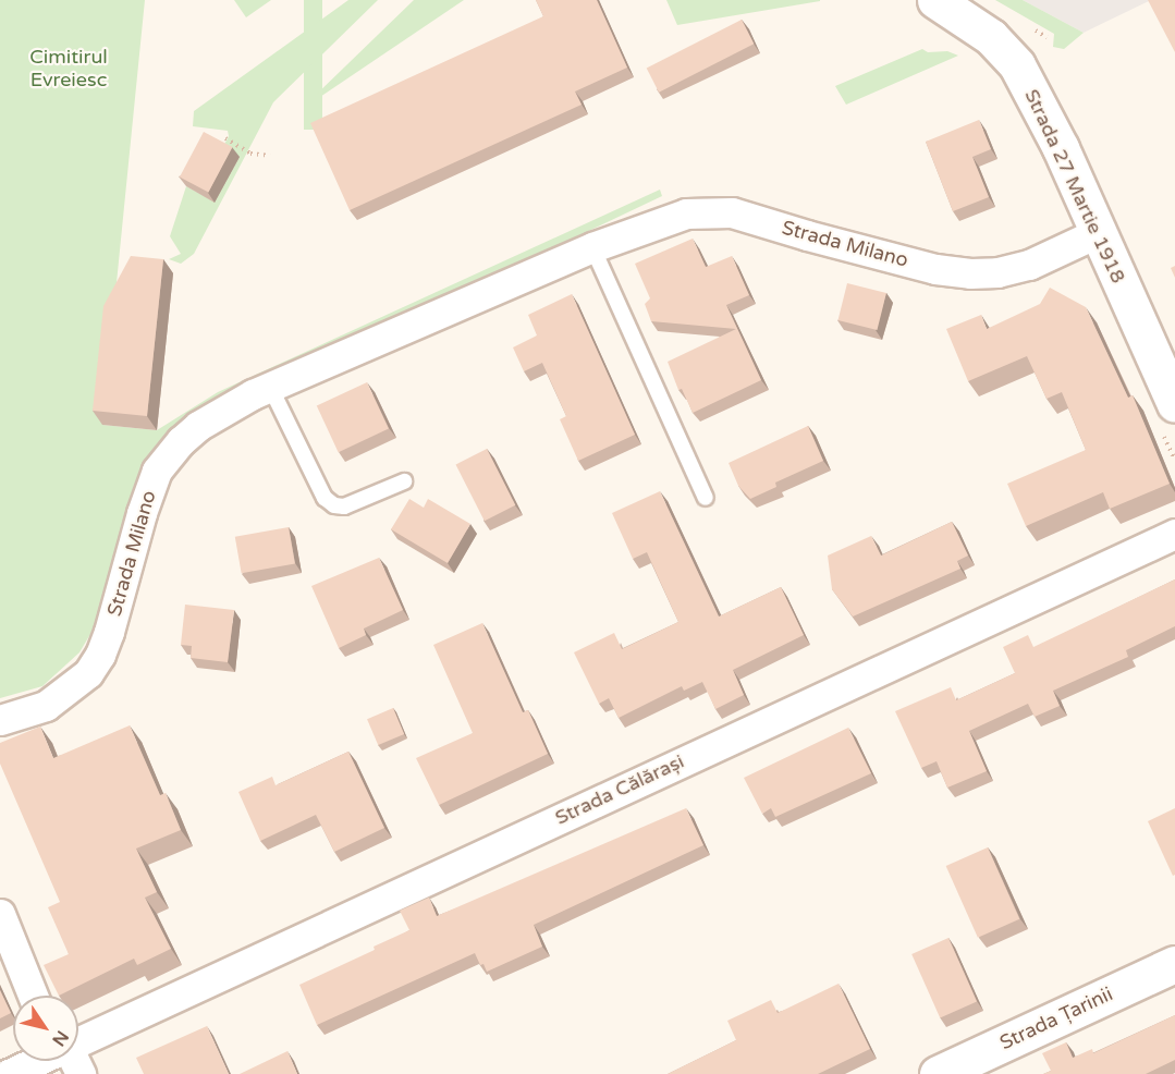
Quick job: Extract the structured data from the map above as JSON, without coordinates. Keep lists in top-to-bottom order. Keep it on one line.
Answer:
{"streets":{"main road":["Strada 27 Martie 1918","Strada Țarinii"],"street":["Strada Milano","Strada Călărași"]},"crossings":[["Strada 27 Martie 1918","Strada Milano"]],"parks":["Cimitirul Evreiesc"],"north":"bottom right"}
